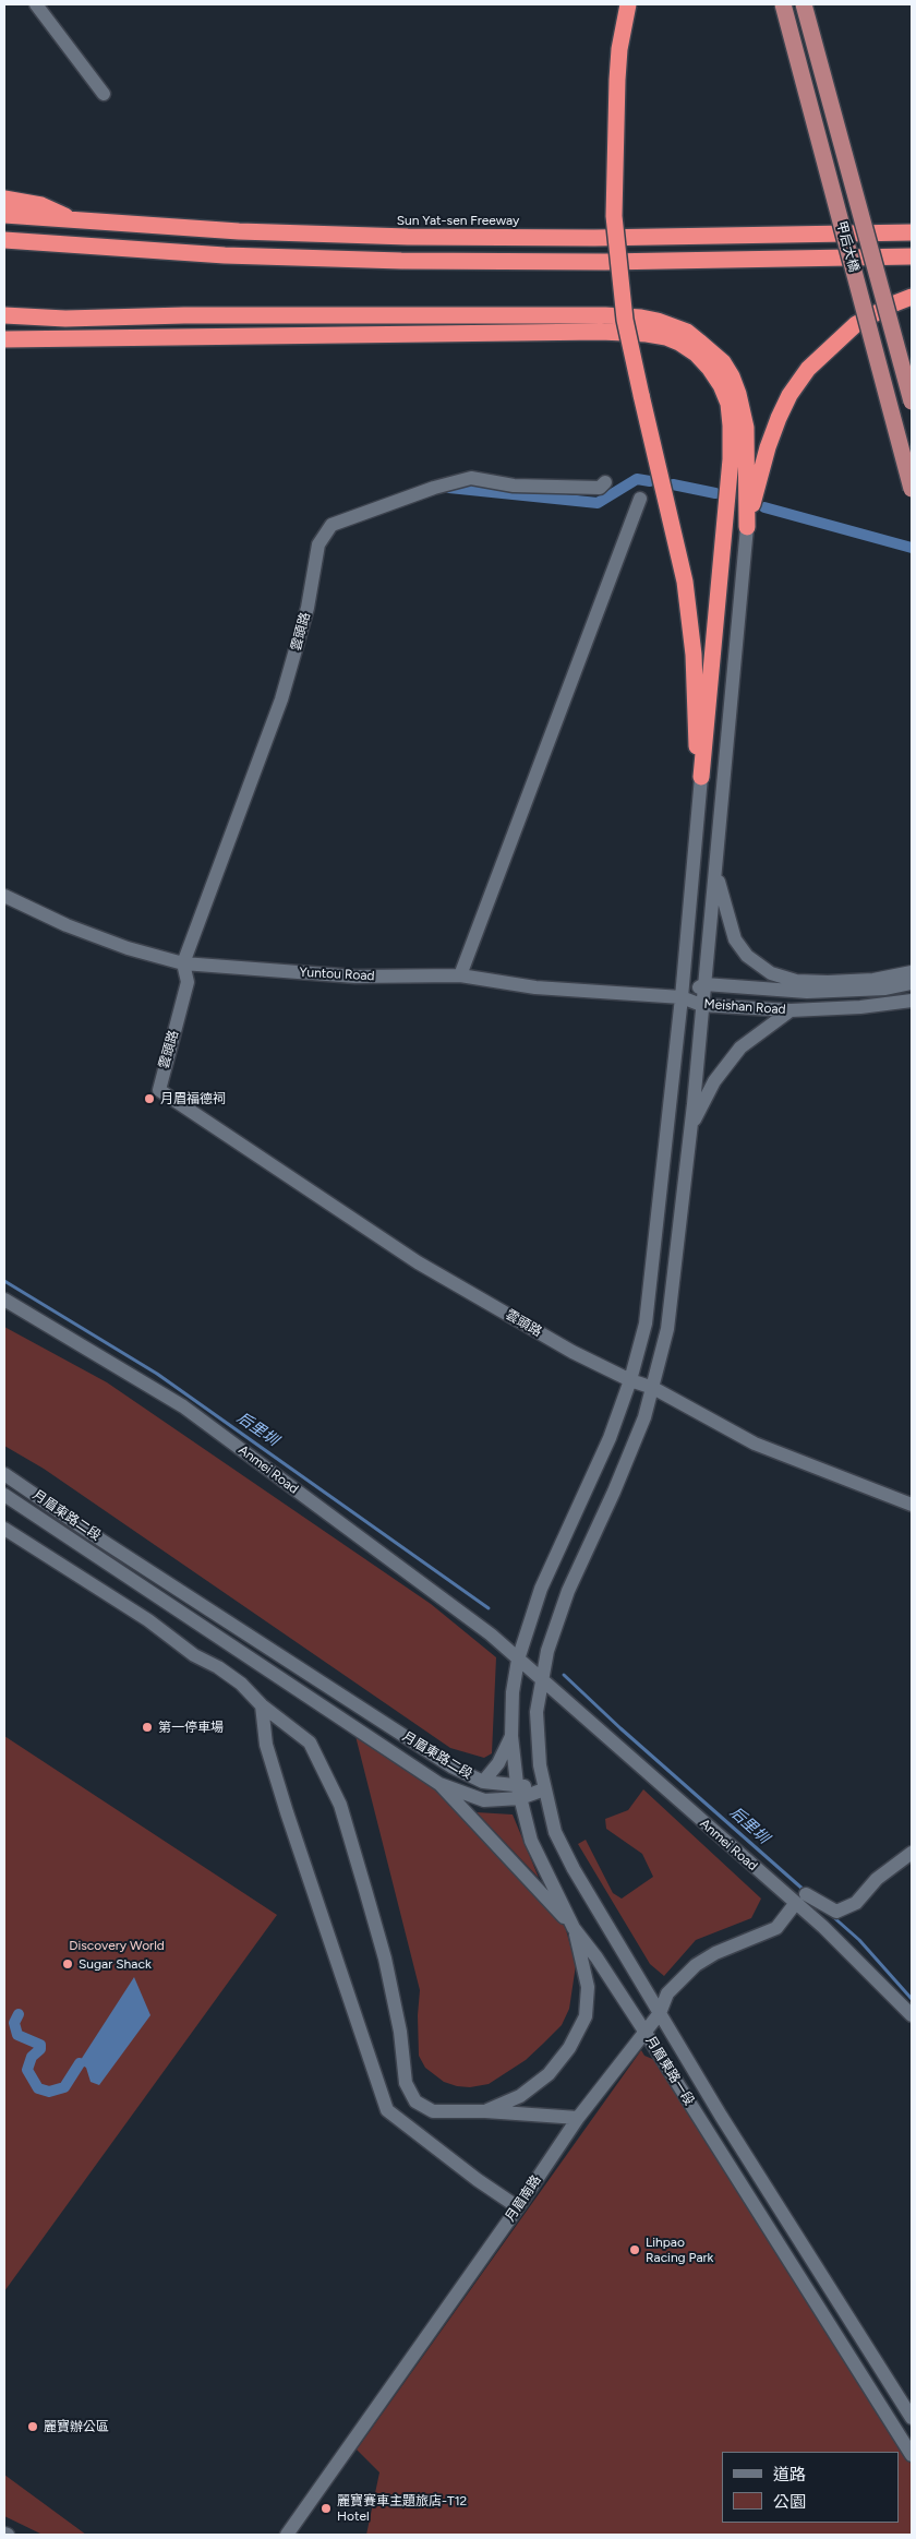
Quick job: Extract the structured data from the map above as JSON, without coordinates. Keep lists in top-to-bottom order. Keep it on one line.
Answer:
{"streets":{"highway":["Sun Yat-sen Freeway"],"main road":["甲后大橋"],"street":["雲頭路","Yuntou Road","Meishan Road","Anmei Road","月眉東路二段","月眉東路一段","月眉南路"]},"crossings":[["雲頭路","Yuntou Road"],["雲頭路","月眉東路一段"],["Yuntou Road","Meishan Road"],["Yuntou Road","月眉東路一段"],["Meishan Road","月眉東路一段"],["Anmei Road","月眉東路一段"],["Anmei Road","月眉南路"],["月眉東路二段","月眉東路一段"],["月眉東路一段","月眉南路"]],"water":["后里圳"],"parks":["Discovery World"],"places":["月眉福德祠","第一停車場","Sugar Shack","Lihpao Racing Park","麗寶辦公區","麗寶賽車主題旅店-T12 Hotel"],"legend":["道路","公園"]}
